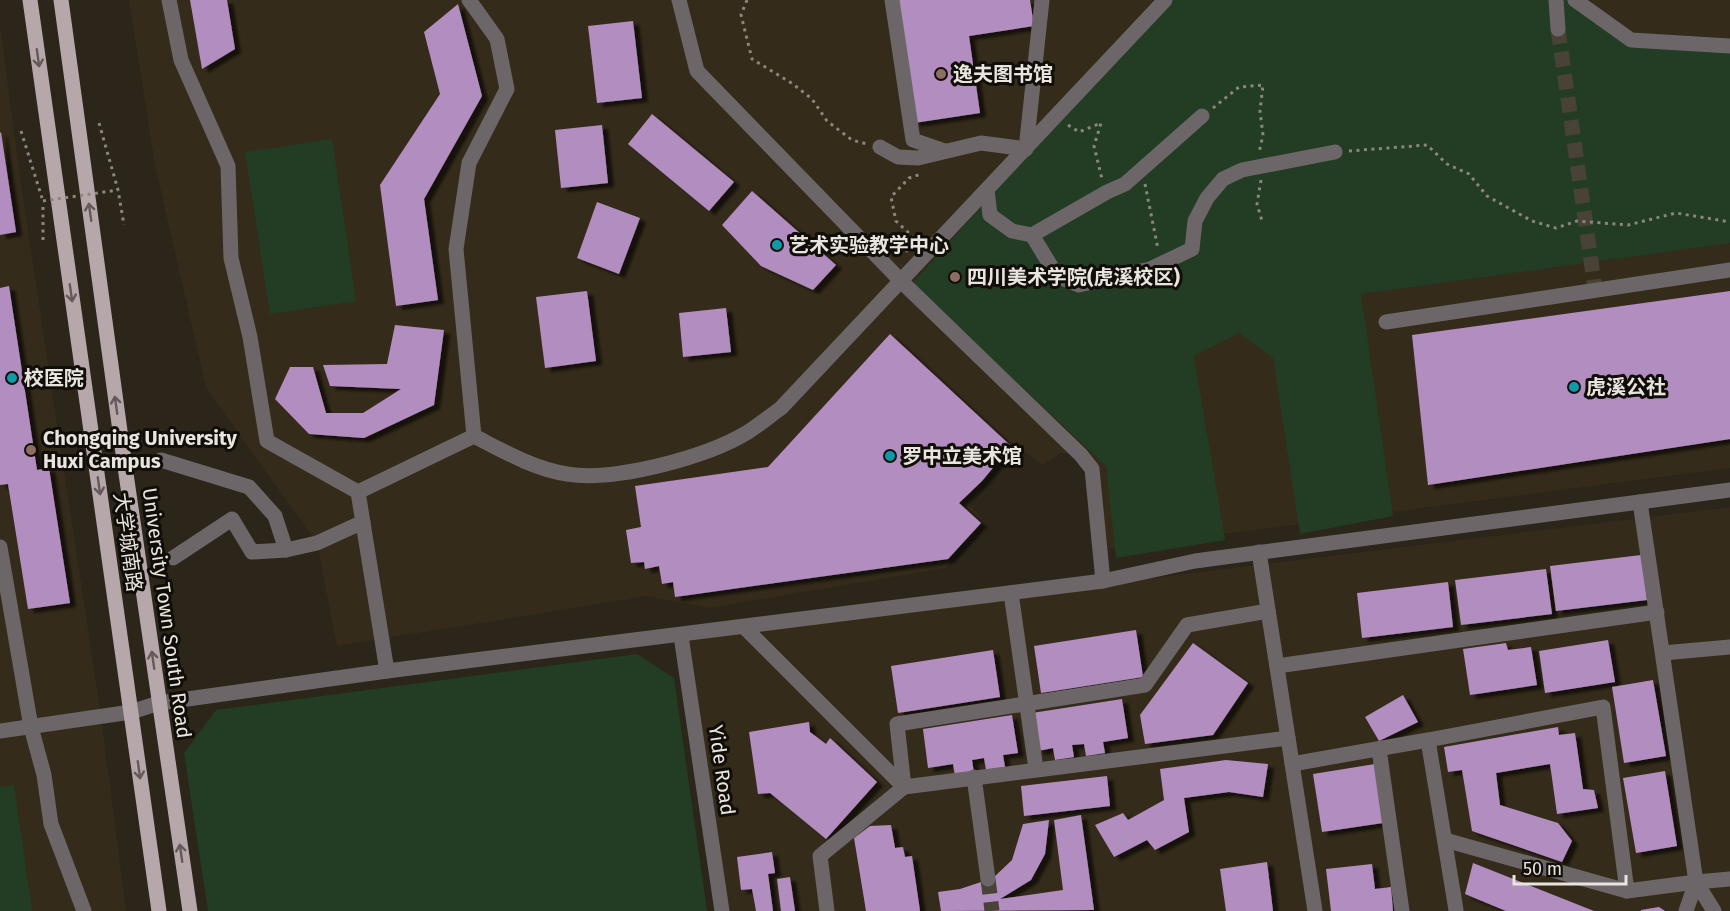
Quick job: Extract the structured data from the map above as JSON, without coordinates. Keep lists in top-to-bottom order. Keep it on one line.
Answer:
{"streets":{"main road":["大学城南路","University Town South Road"],"street":["Yide Road"]},"one_way":["大学城南路","University Town South Road"],"places":["逸夫图书馆","艺术实验教学中心","四川美术学院(虎溪校区)","校医院","虎溪公社","Chongqing University Huxi Campus","罗中立美术馆"],"scale_bar":"50 m"}
